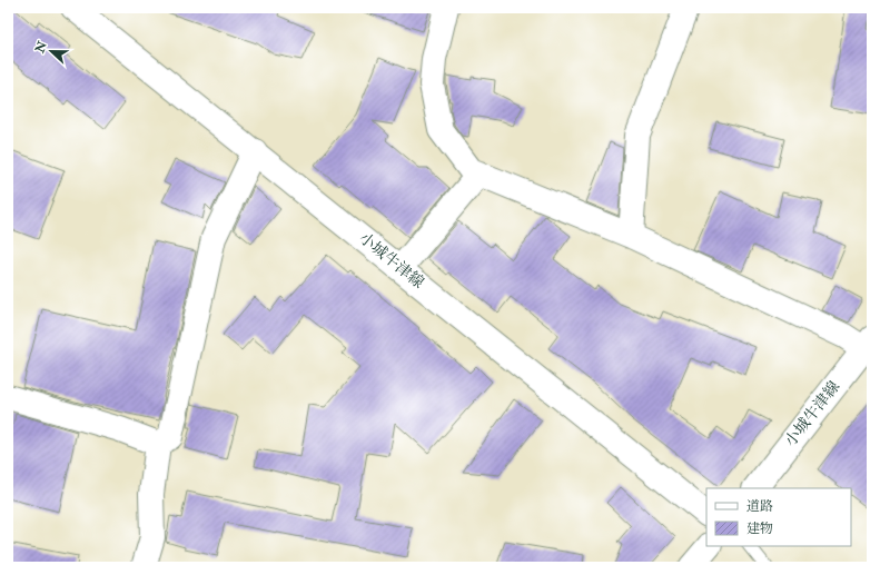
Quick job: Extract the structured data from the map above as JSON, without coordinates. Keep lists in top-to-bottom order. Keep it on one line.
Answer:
{"streets":{"street":["小城牛津線"]},"legend":["道路","建物"],"north":"left"}
